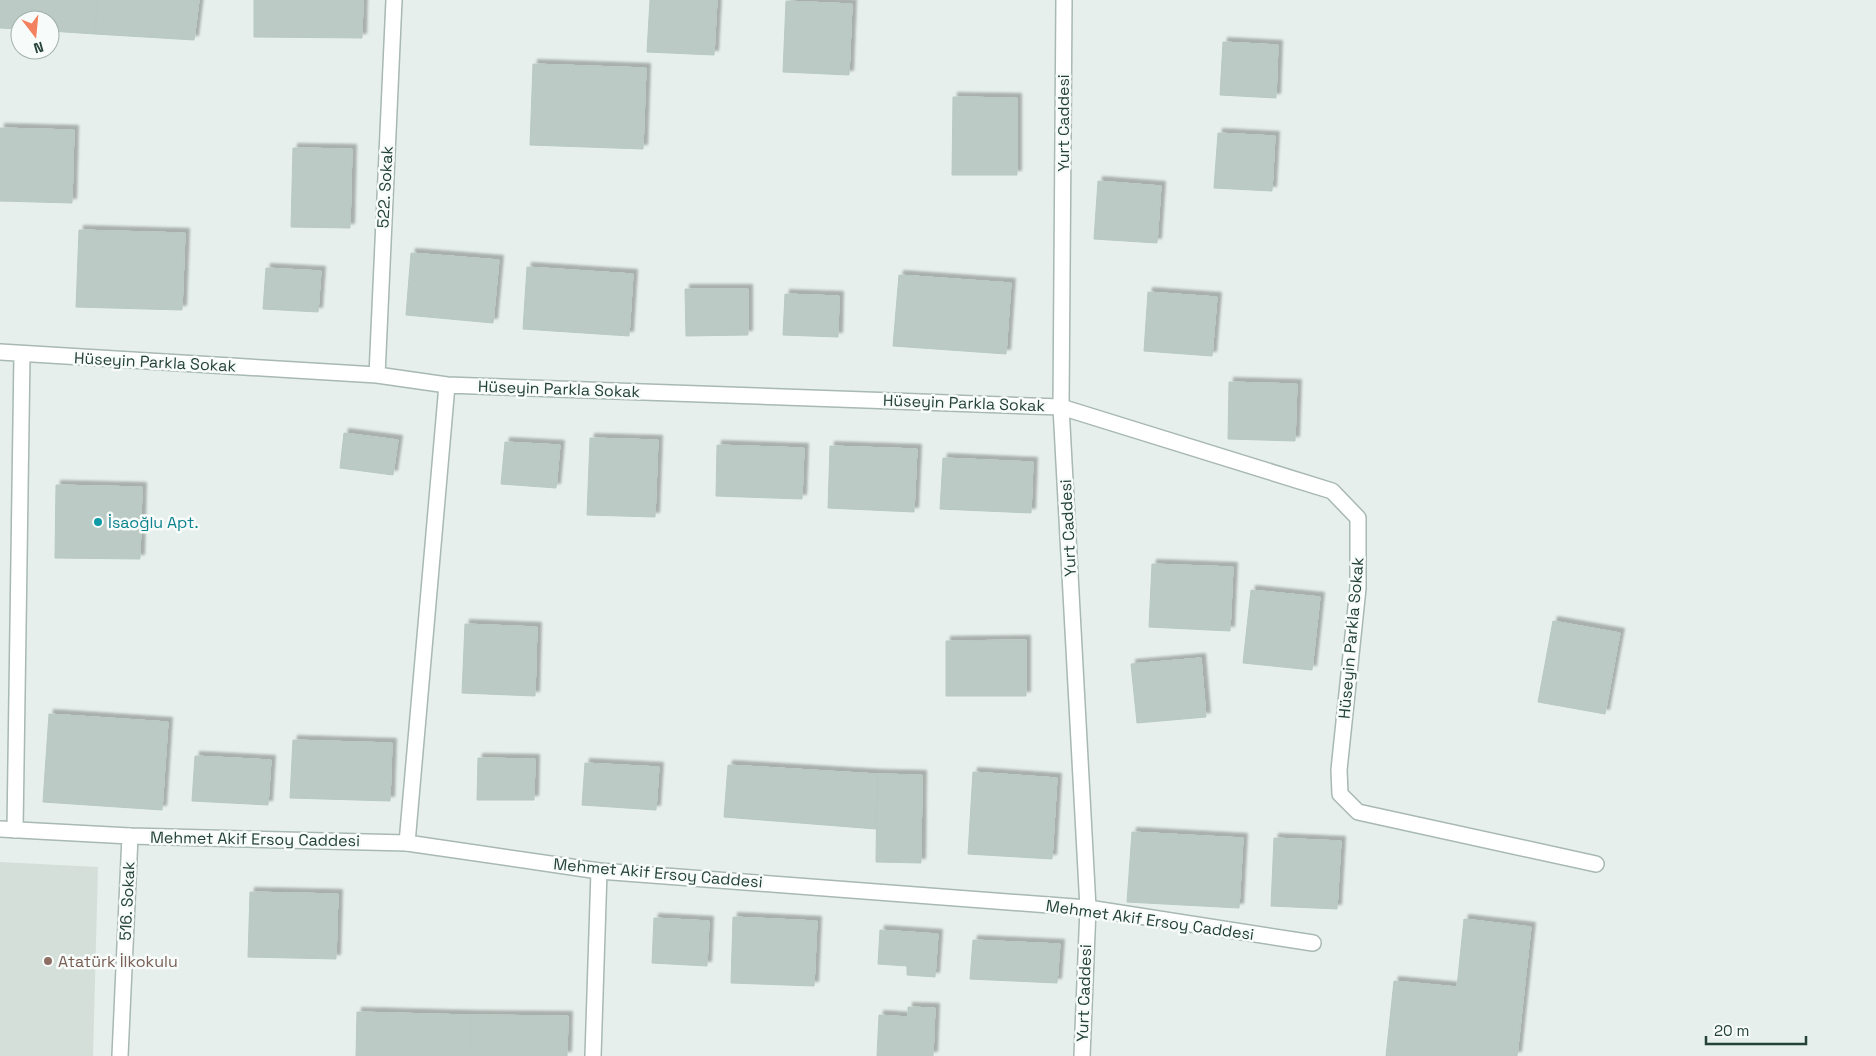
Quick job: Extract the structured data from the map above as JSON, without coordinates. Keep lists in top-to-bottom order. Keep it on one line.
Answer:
{"streets":{"street":["Yurt Caddesi","522. Sokak","Hüseyin Parkla Sokak","Mehmet Akif Ersoy Caddesi","516. Sokak"]},"crossings":[["Yurt Caddesi","Hüseyin Parkla Sokak"],["Yurt Caddesi","Mehmet Akif Ersoy Caddesi"],["522. Sokak","Hüseyin Parkla Sokak"],["Mehmet Akif Ersoy Caddesi","516. Sokak"]],"places":["İsaoğlu Apt.","Atatürk İlkokulu"],"scale_bar":"20 m","north":"bottom"}
